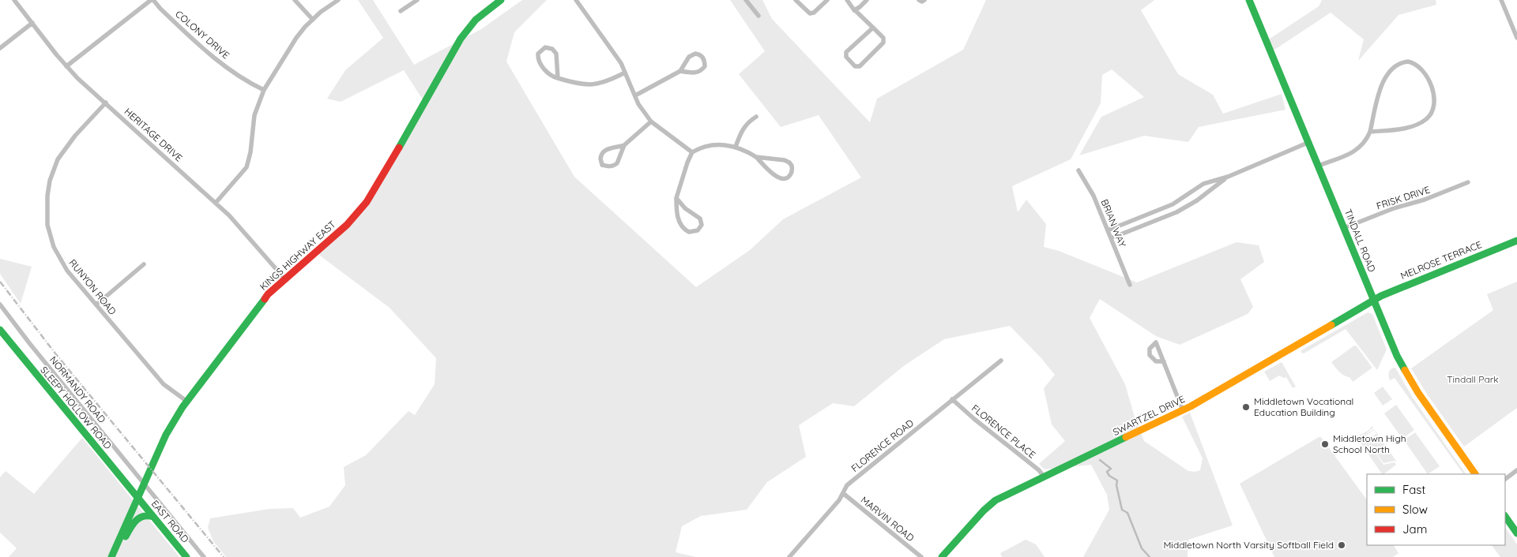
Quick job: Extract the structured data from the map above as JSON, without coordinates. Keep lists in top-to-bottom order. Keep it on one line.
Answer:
{"streets":{"street":["COLONY DRIVE","HERITAGE DRIVE","FRISK DRIVE","BRIAN WAY","TINDALL ROAD","KINGS HIGHWAY EAST","MELROSE TERRACE","RUNYON ROAD","NORMANDY ROAD","SLEEPY HOLLOW ROAD","SWARTZEL DRIVE","FLORENCE PLACE","FLORENCE ROAD","MARVIN ROAD","EAST ROAD"]},"crossings":[["HERITAGE DRIVE","KINGS HIGHWAY EAST"],["HERITAGE DRIVE","RUNYON ROAD"],["FRISK DRIVE","TINDALL ROAD"],["TINDALL ROAD","MELROSE TERRACE"],["TINDALL ROAD","SWARTZEL DRIVE"],["KINGS HIGHWAY EAST","RUNYON ROAD"],["KINGS HIGHWAY EAST","NORMANDY ROAD"],["KINGS HIGHWAY EAST","SLEEPY HOLLOW ROAD"],["KINGS HIGHWAY EAST","EAST ROAD"],["MELROSE TERRACE","SWARTZEL DRIVE"],["SLEEPY HOLLOW ROAD","EAST ROAD"],["SWARTZEL DRIVE","FLORENCE PLACE"],["FLORENCE PLACE","FLORENCE ROAD"],["FLORENCE ROAD","MARVIN ROAD"]],"parks":["Tindall Park"],"places":["Middletown Vocational Education Building","Middletown High School North","Middletown North Varsity Softball Field"],"legend":["Fast","Slow","Jam"]}
